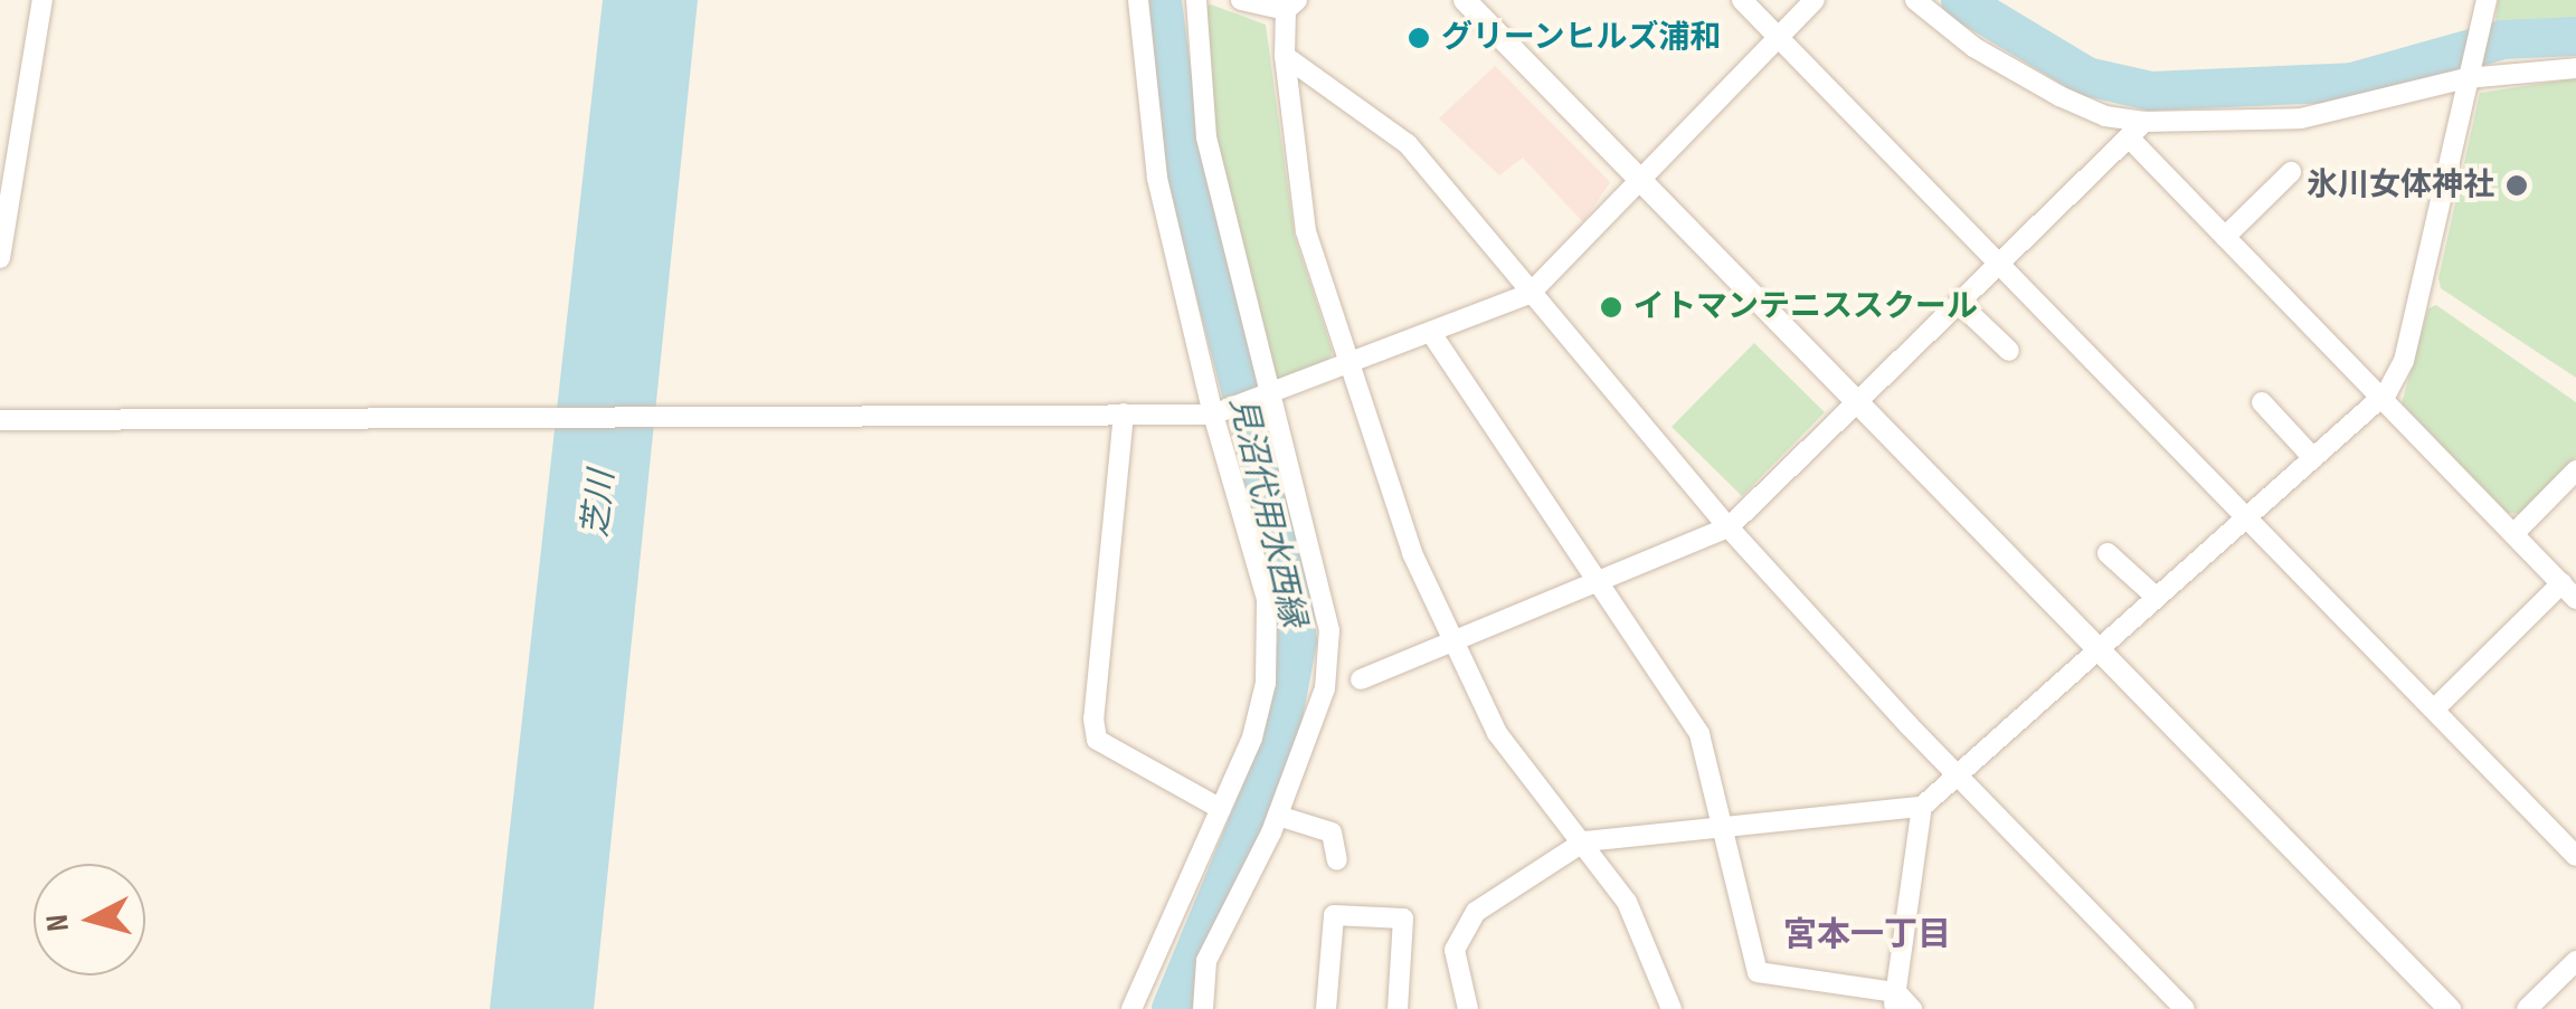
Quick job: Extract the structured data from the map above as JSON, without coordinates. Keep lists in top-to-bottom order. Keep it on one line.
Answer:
{"districts":["宮本一丁目"],"water":["芝川","見沼代用水西縁"],"places":["グリーンヒルズ浦和","氷川女体神社","イトマンテニススクール"],"north":"left"}
